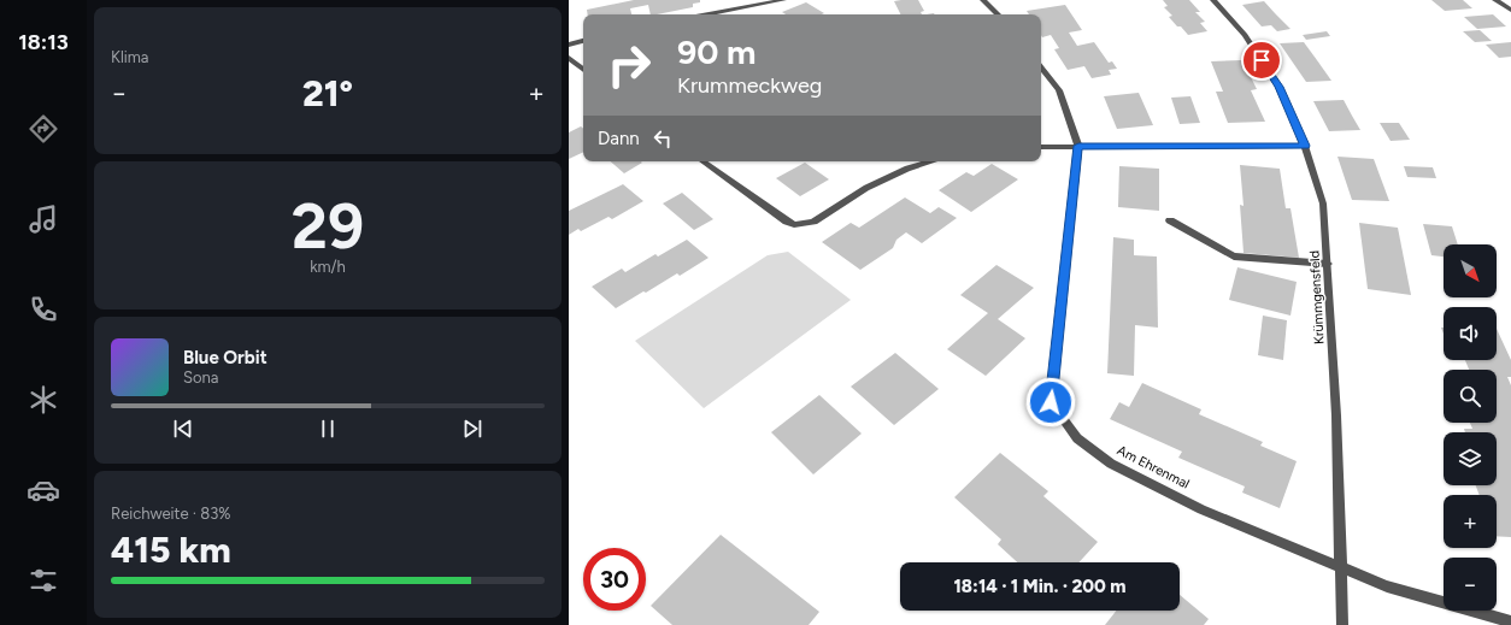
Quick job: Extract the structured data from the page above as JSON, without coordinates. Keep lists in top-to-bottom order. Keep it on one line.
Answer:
{"streets":{"street":["Krümmgensfeld","Am Ehrenmal"]},"crossings":[["Krümmgensfeld","Am Ehrenmal"]],"north":"bottom right","page":{"tabs":"18:13","tile":["Klima",["29","km/h"],["Reichweite · 83%","415 km"]],"turn":["90 m","Krummeckweg"],"heat":["−","21°","+"],"then":"Dann","map_buttons":["+","−"],"song":["Blue Orbit","Sona"],"limit":"30","trip":"18:14 · 1 Min. · 200 m"}}
